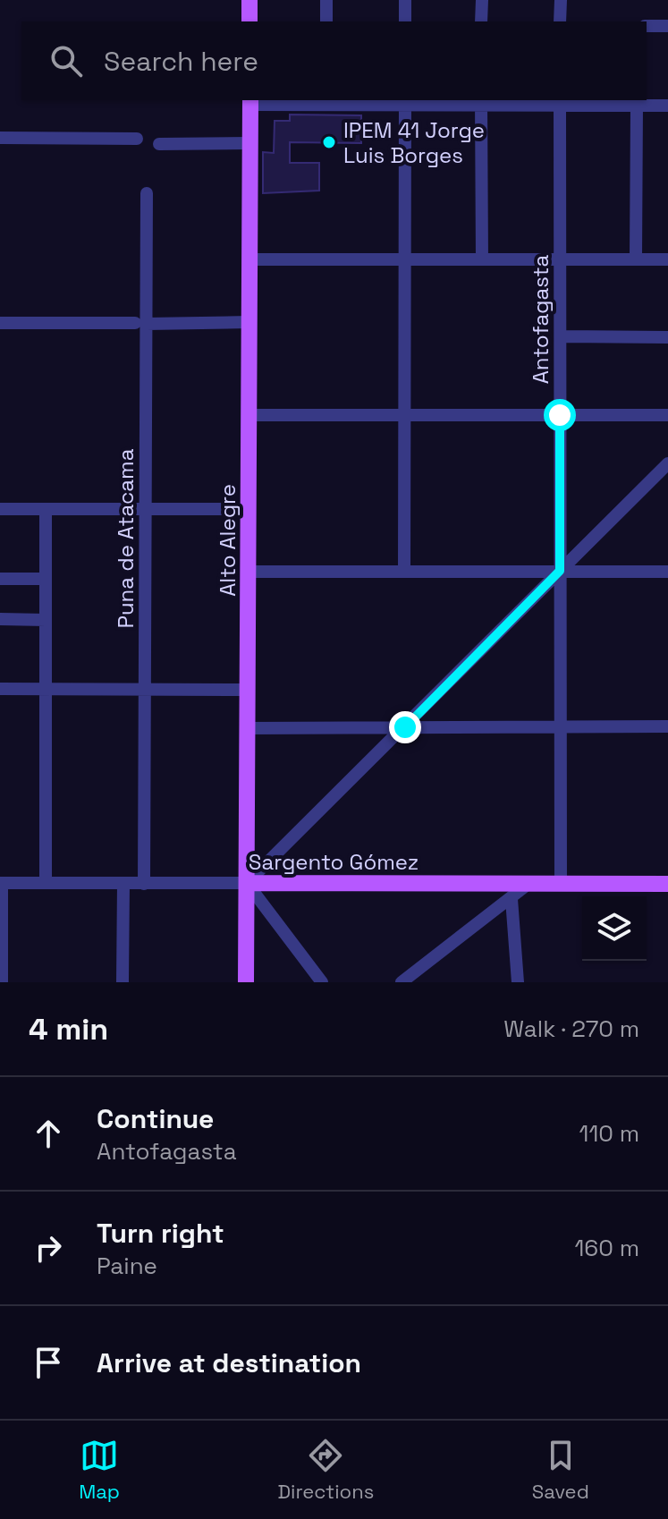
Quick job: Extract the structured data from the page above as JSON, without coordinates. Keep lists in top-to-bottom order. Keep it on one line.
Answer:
{"streets":{"main road":["Alto Alegre","Sargento Gómez"],"street":["Antofagasta","Puna de Atacama"]},"crossings":[["Antofagasta","Sargento Gómez"],["Puna de Atacama","Sargento Gómez"],["Alto Alegre","Sargento Gómez"]],"places":["IPEM 41 Jorge Luis Borges"],"page":{"search":"Search here","heading":["4 min","Walk · 270 m"],"list":[["Continue","Antofagasta","110 m"],["Turn right","Paine","160 m"],"Arrive at destination"],"nav":["Map","Directions","Saved"]}}
